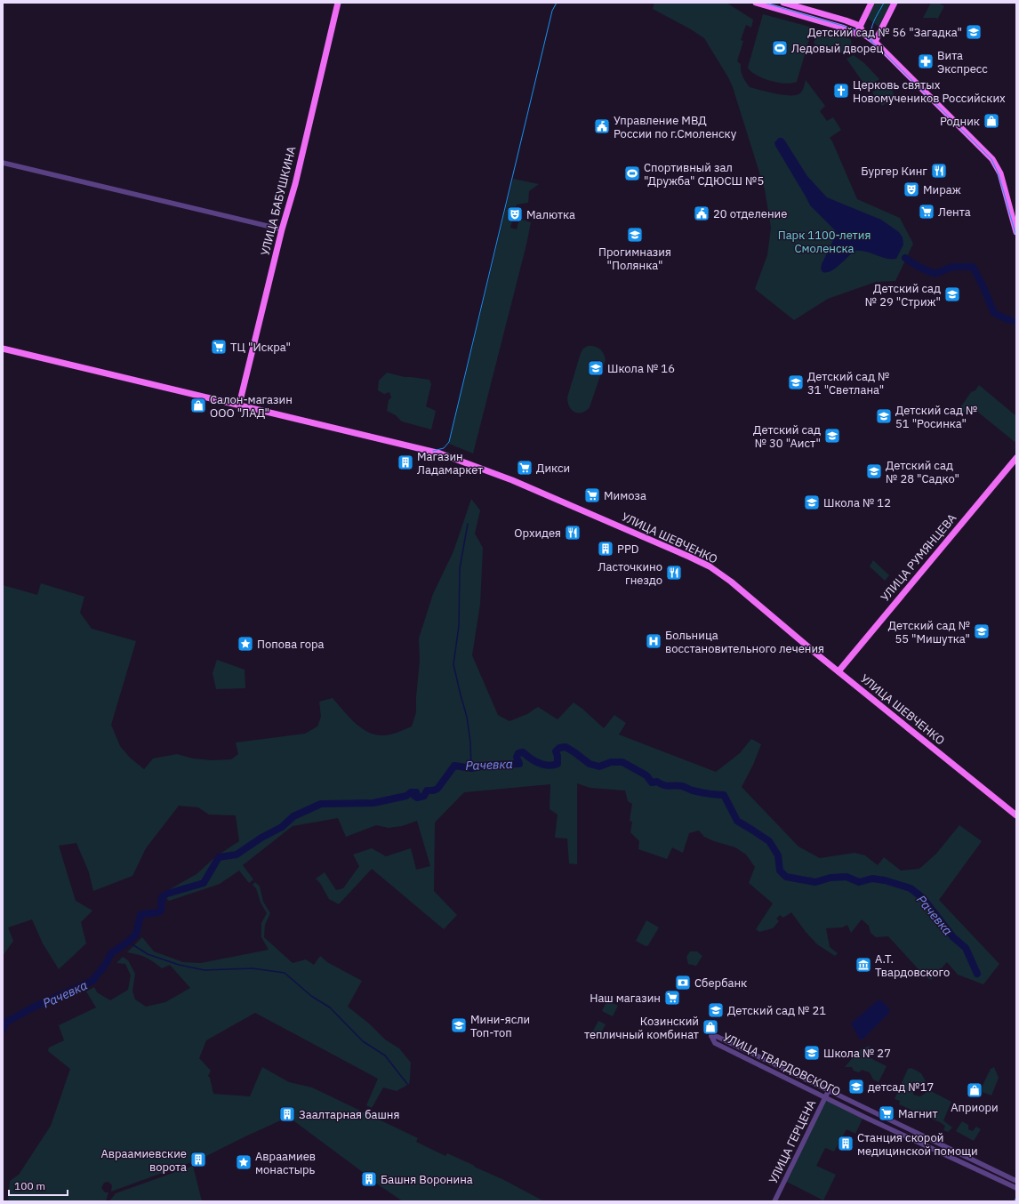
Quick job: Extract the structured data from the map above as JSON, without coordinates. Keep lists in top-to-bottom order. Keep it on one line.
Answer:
{"streets":{"main road":["УЛИЦА БАБУШКИНА","УЛИЦА ШЕВЧЕНКО","УЛИЦА РУМЯНЦЕВА"],"street":["УЛИЦА ТВАРДОВСКОГО","УЛИЦА ГЕРЦЕНА"]},"crossings":[["УЛИЦА БАБУШКИНА","УЛИЦА ШЕВЧЕНКО"],["УЛИЦА ШЕВЧЕНКО","УЛИЦА РУМЯНЦЕВА"],["УЛИЦА ТВАРДОВСКОГО","УЛИЦА ГЕРЦЕНА"]],"water":["Рачевка"],"parks":["Парк 1100-летия Смоленска"],"places":{"school or university":["Детский сад № 56 \"Загадка\"","Прогимназия \"Полянка\"","Детский сад № 29 \"Стриж\"","Школа № 16","Детский сад № 31 \"Светлана\"","Детский сад № 51 \"Росинка\"","Детский сад № 30 \"Аист\"","Детский сад № 28 \"Садко\"","Школа № 12","Детский сад № 55 \"Мишутка\"","Детский сад № 21","Мини-ясли Топ-топ","Школа № 27","детсад №17"],"sports":["Ледовый дворец","Спортивный зал \"Дружба\" СДЮСШ №5"],"pharmacy":["Вита Экспресс"],"church":["Церковь святых Новомучеников Российских"],"shop":["Родник","Салон-магазин ООО \"ЛАД\"","Козинский тепличный комбинат","Априори"],"public building":["Управление МВД России по г.Смоленску","20 отделение"],"restaurant":["Бургер Кинг","Орхидея","Ласточкино гнездо"],"theatre":["Мираж","Малютка"],"supermarket":["Лента","ТЦ \"Искра\"","Дикси","Мимоза","Наш магазин","Магнит"],"building":["Магазин Ладамаркет","PPD","Заалтарная башня","Станция скорой медицинской помощи","Авраамиевские ворота","Башня Воронина"],"hospital":["Больница восстановительного лечения"],"place":["Попова гора","Авраамиев монастырь"],"museum":["А.Т. Твардовского"],"bank":["Сбербанк"]},"scale_bar":"100 m"}
